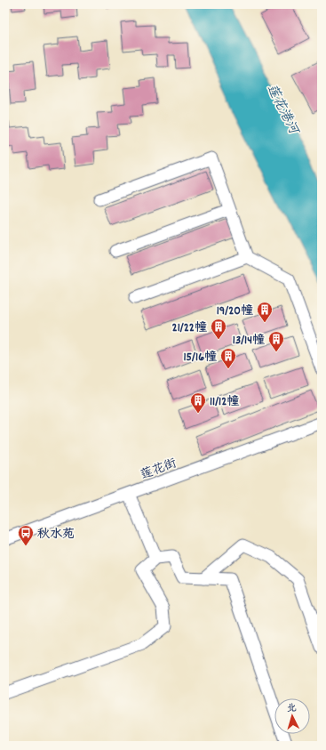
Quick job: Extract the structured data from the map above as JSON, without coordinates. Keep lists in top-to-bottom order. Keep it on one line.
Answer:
{"streets":{"street":["莲花街"]},"water":["莲花港河"],"places":{"building":["19/20幢","21/22幢","13/14幢","15/16幢","11/12幢"],"bus stop":["秋水苑"]},"north":"top"}
